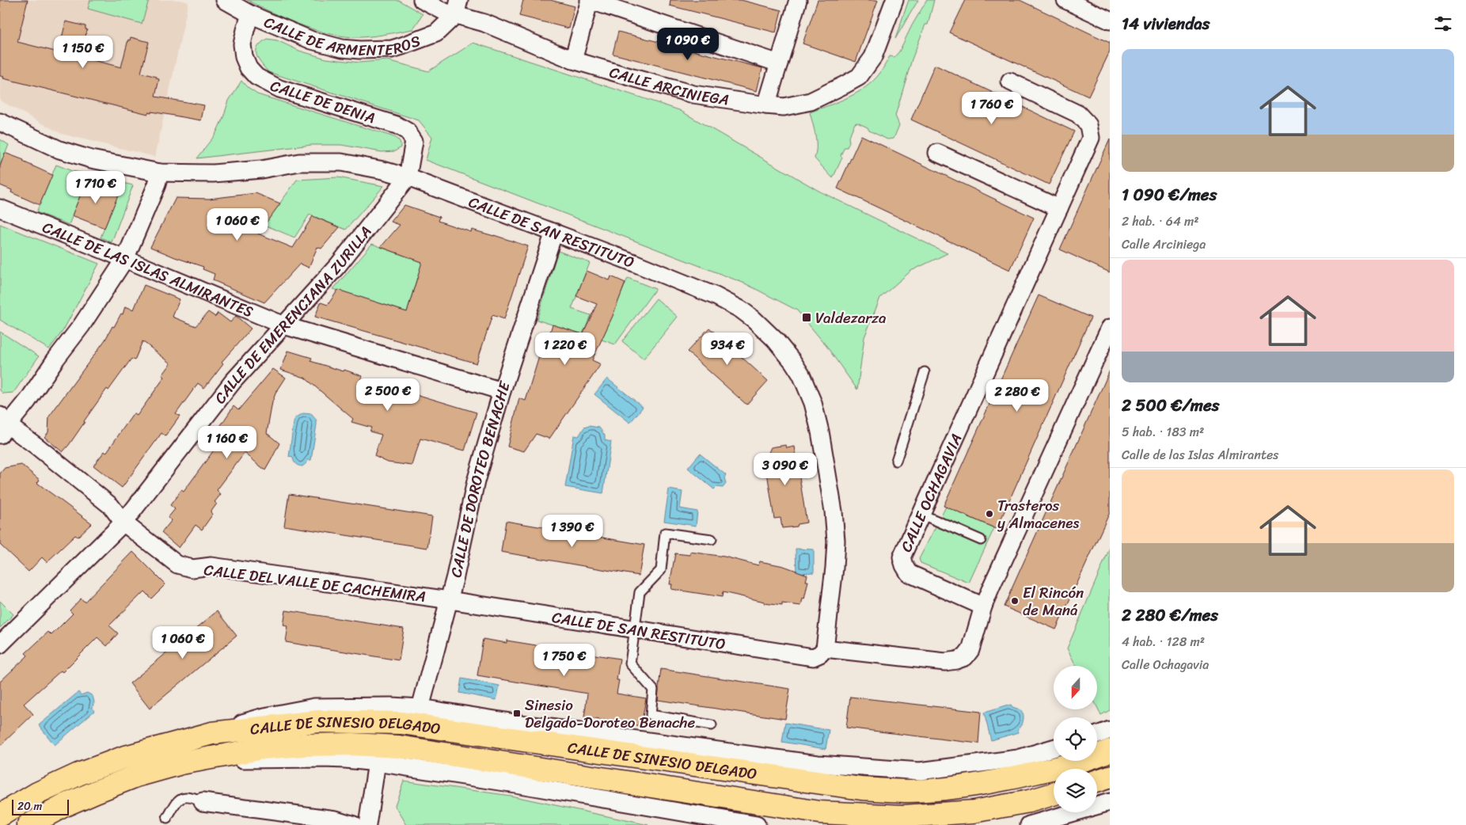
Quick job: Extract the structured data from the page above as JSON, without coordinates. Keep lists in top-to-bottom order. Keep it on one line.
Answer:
{"streets":{"main road":["CALLE DE SINESIO DELGADO"],"street":["CALLE DE ARMENTEROS","CALLE ARCINIEGA","CALLE DE DENIA","CALLE DE SAN RESTITUTO","CALLE DE LAS ISLAS ALMIRANTES","CALLE DE EMERENCIANA ZURILLA","CALLE DE DOROTEO BENACHE","CALLE OCHAGAVIA","CALLE DEL VALLE DE CACHEMIRA"]},"crossings":[["CALLE DE ARMENTEROS","CALLE ARCINIEGA"],["CALLE DE ARMENTEROS","CALLE DE DENIA"],["CALLE DE DENIA","CALLE DE SAN RESTITUTO"],["CALLE DE DENIA","CALLE DE EMERENCIANA ZURILLA"],["CALLE DE SAN RESTITUTO","CALLE DE EMERENCIANA ZURILLA"],["CALLE DE SAN RESTITUTO","CALLE DE DOROTEO BENACHE"],["CALLE DE SAN RESTITUTO","CALLE DEL VALLE DE CACHEMIRA"],["CALLE DE LAS ISLAS ALMIRANTES","CALLE DE EMERENCIANA ZURILLA"],["CALLE DE LAS ISLAS ALMIRANTES","CALLE DE DOROTEO BENACHE"],["CALLE DE EMERENCIANA ZURILLA","CALLE DEL VALLE DE CACHEMIRA"],["CALLE DE DOROTEO BENACHE","CALLE DEL VALLE DE CACHEMIRA"],["CALLE DE DOROTEO BENACHE","CALLE DE SINESIO DELGADO"]],"places":{"transit":["Valdezarza","Sinesio Delgado-Doroteo Benache"],"other":["Trasteros y Almacenes","El Rincón de Maná"]},"scale_bar":"20 m","north":"bottom","page":{"heading":"14 viviendas","price":["1 090 €","1 150 €","1 760 €","1 710 €","1 060 €","1 220 €","934 €","2 500 €","2 280 €","1 160 €","3 090 €","1 390 €","1 060 €","1 750 €"],"list":[{"name":"1 090 €/mes","note":"2 hab. · 64 m² · Calle Arciniega"},{"name":"2 500 €/mes","note":"5 hab. · 183 m² · Calle de las Islas Almirantes"},{"name":"2 280 €/mes","note":"4 hab. · 128 m² · Calle Ochagavia"}],"scale":"20 m"}}
